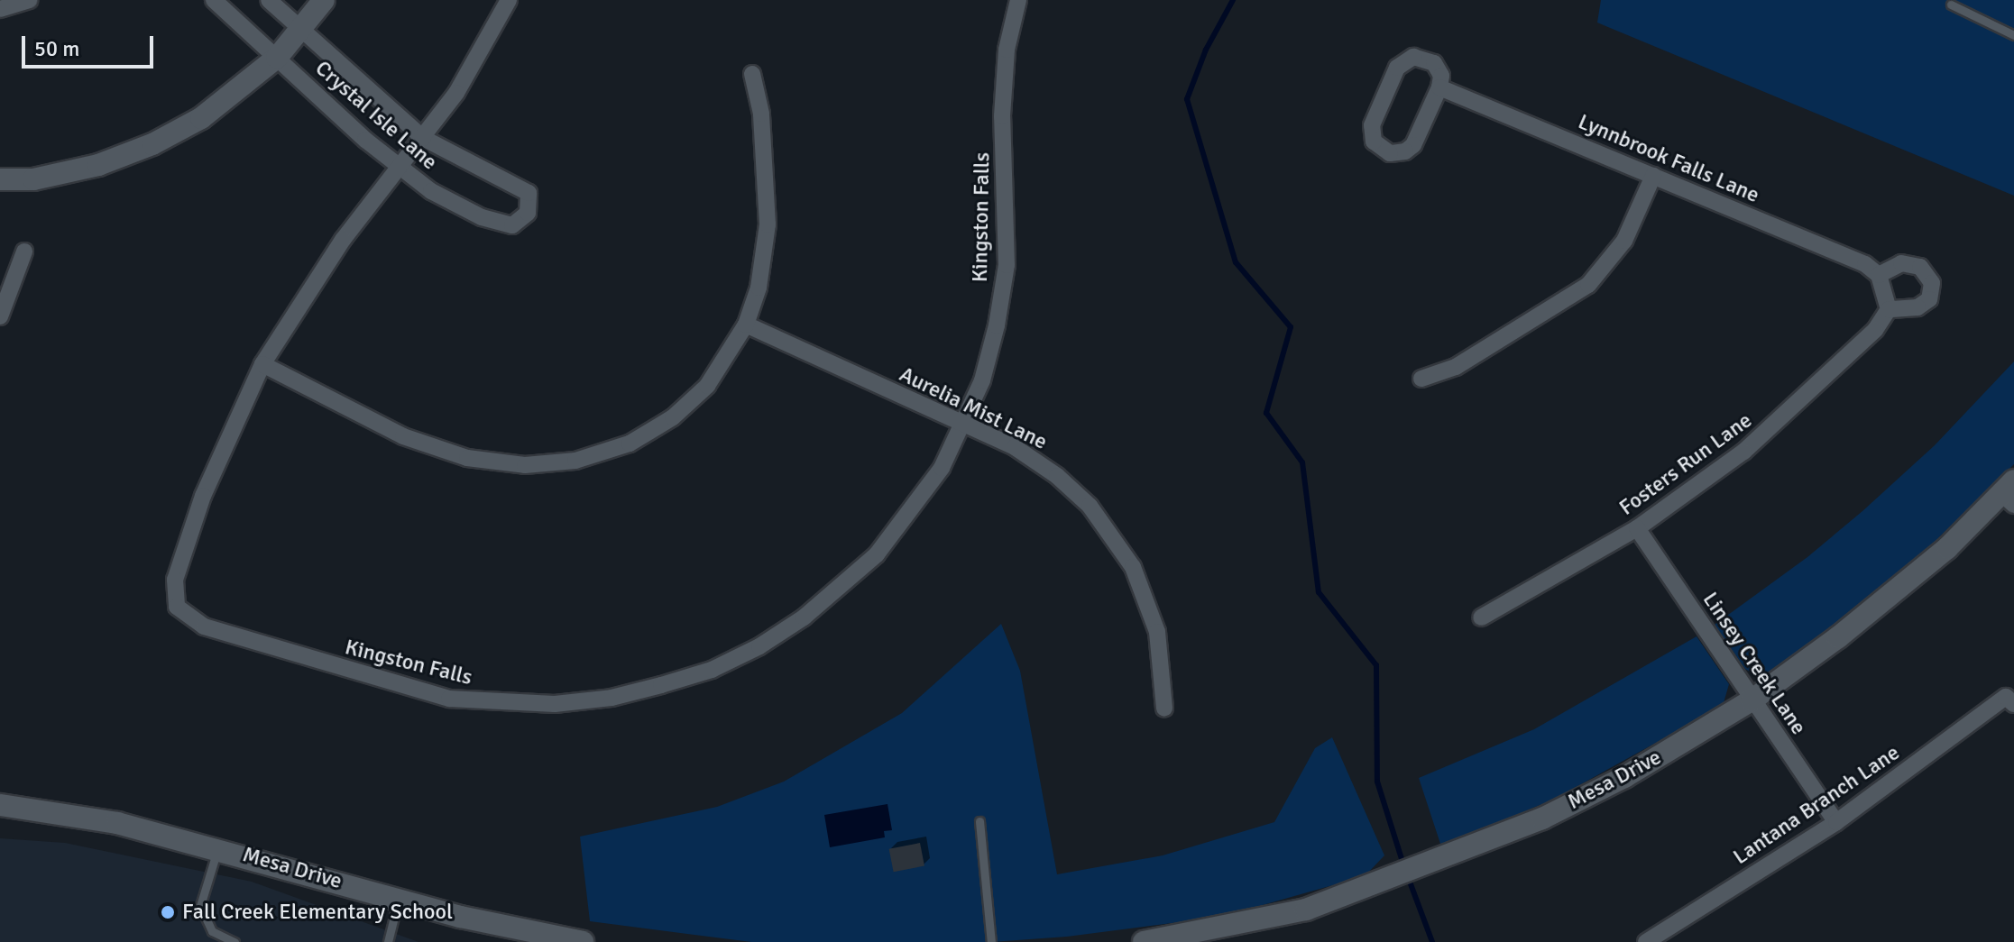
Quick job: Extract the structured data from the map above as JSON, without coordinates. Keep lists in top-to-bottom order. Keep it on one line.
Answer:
{"streets":{"street":["Crystal Isle Lane","Lynnbrook Falls Lane","Kingston Falls","Aurelia Mist Lane","Fosters Run Lane","Linsey Creek Lane","Mesa Drive","Lantana Branch Lane"]},"crossings":[["Lynnbrook Falls Lane","Fosters Run Lane"],["Kingston Falls","Aurelia Mist Lane"],["Fosters Run Lane","Linsey Creek Lane"],["Linsey Creek Lane","Mesa Drive"],["Linsey Creek Lane","Lantana Branch Lane"]],"places":["Fall Creek Elementary School"],"scale_bar":"50 m"}
